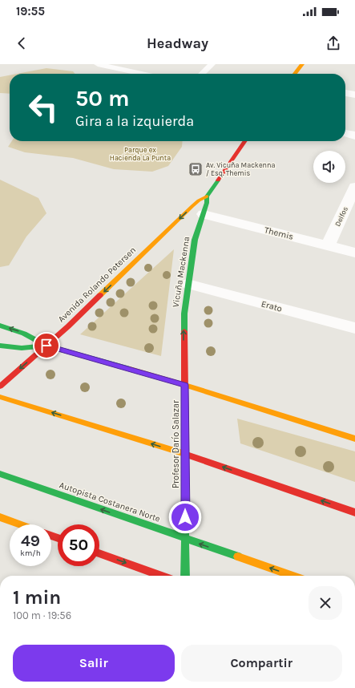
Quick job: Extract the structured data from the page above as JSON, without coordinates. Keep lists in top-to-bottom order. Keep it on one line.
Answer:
{"streets":{"main road":["Vicuña Mackenna","Avenida Rolando Petersen","Profesor Darío Salazar","Autopista Costanera Norte"],"street":["Delfos","Themis","Erato"]},"crossings":[["Delfos","Themis"],["Themis","Vicuña Mackenna"],["Vicuña Mackenna","Avenida Rolando Petersen"],["Vicuña Mackenna","Erato"],["Vicuña Mackenna","Profesor Darío Salazar"]],"one_way":["Vicuña Mackenna","Avenida Rolando Petersen","Autopista Costanera Norte"],"parks":["Parque ex Hacienda La Punta"],"places":{"bus stop":["Av. Vicuña Mackenna / Esq. Themis"]},"page":{"status":"19:55","header":"Headway","turn":["50 m","Gira a la izquierda"],"speed":"49 km/h","limit":"50","heading":["1 min","100 m · 19:56"],"buttons":["Salir","Compartir"]}}
